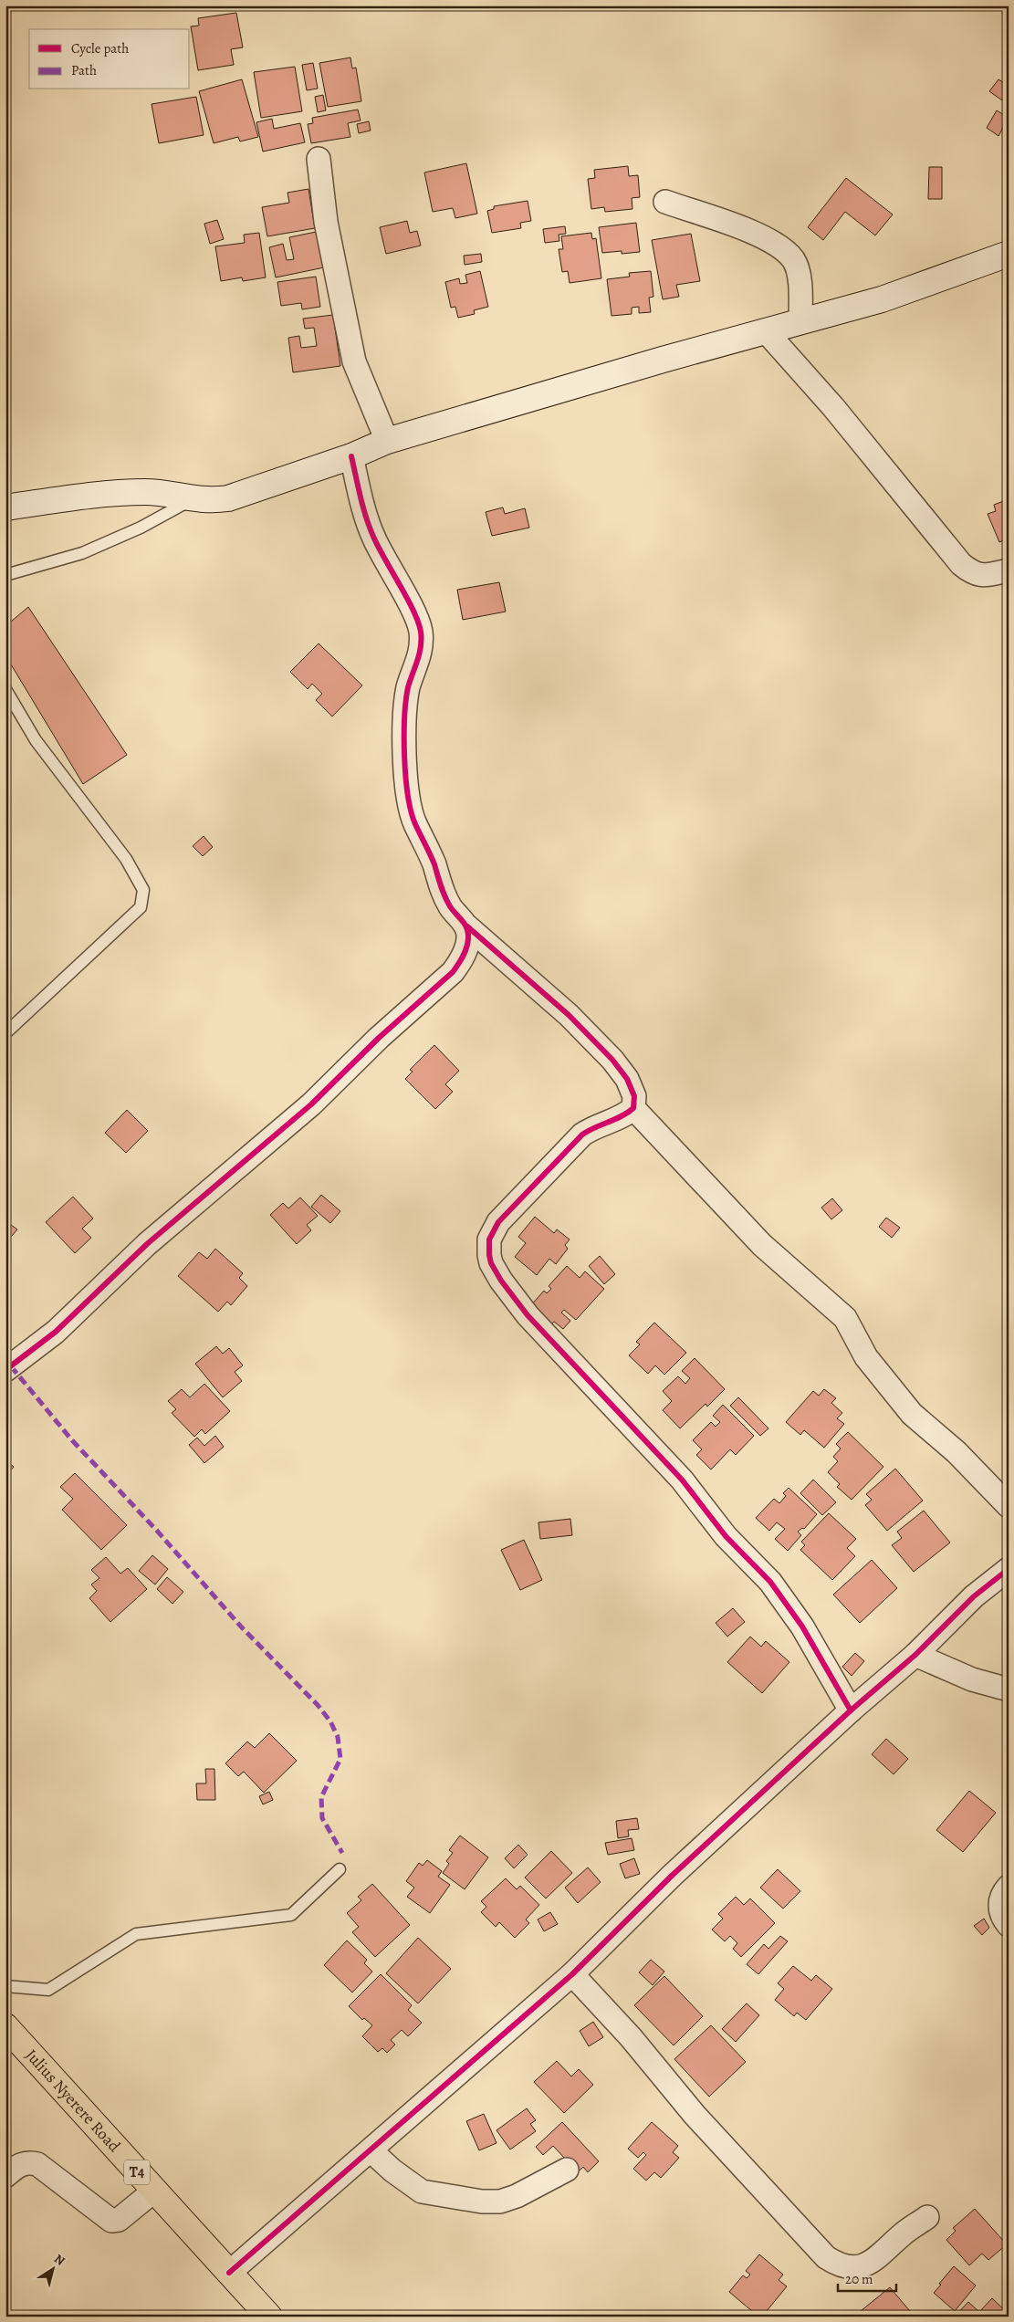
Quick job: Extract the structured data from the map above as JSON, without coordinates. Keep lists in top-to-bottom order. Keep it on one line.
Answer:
{"streets":{"highway":["Julius Nyerere Road","T4"]},"legend":["Cycle path","Path"],"scale_bar":"20 m","north":"top right"}
